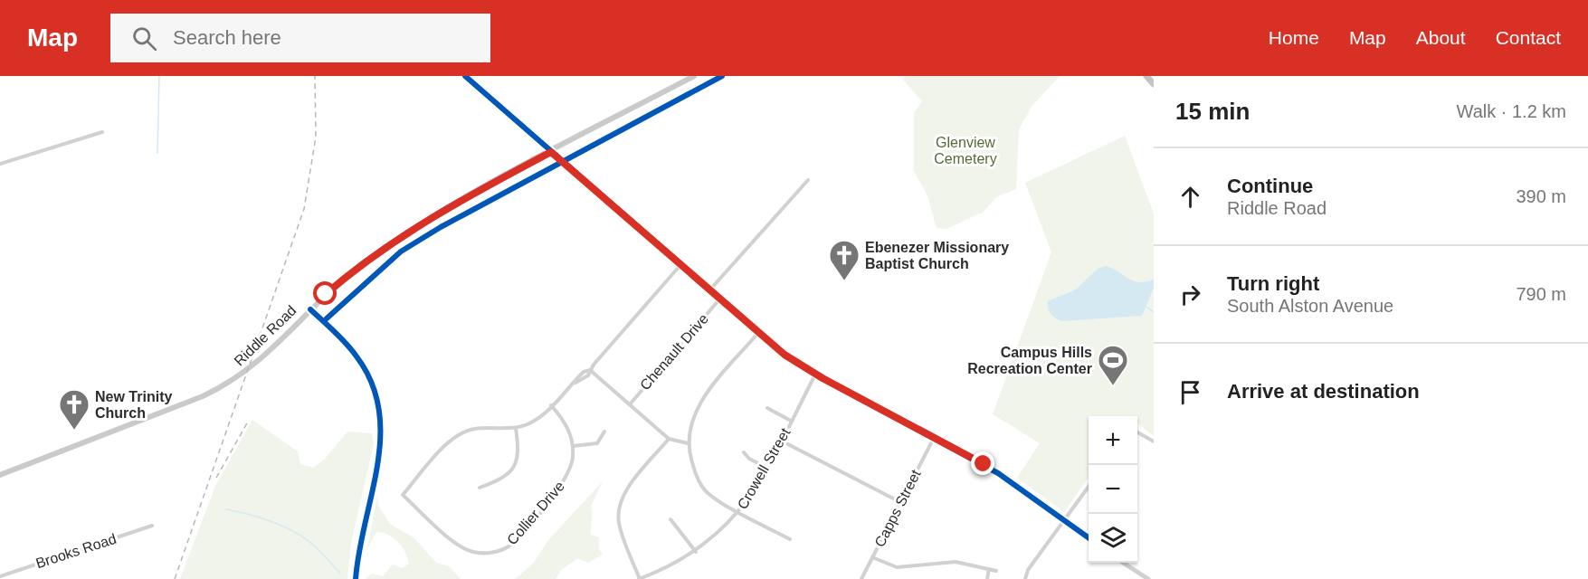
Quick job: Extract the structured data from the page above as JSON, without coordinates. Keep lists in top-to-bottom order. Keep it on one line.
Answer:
{"streets":{"main road":["Riddle Road"],"street":["Chenault Drive","Crowell Street","Capps Street","Collier Drive","Brooks Road"]},"parks":["Glenview Cemetery"],"places":{"church":["Ebenezer Missionary Baptist Church","New Trinity Church"],"sports":["Campus Hills Recreation Center"]},"page":{"header":"Map","search":"Search here","nav":["Home","Map","About","Contact"],"heading":["15 min","Walk · 1.2 km"],"list":[["Continue","Riddle Road","390 m"],["Turn right","South Alston Avenue","790 m"],"Arrive at destination"],"map_buttons":["+","−"]}}
